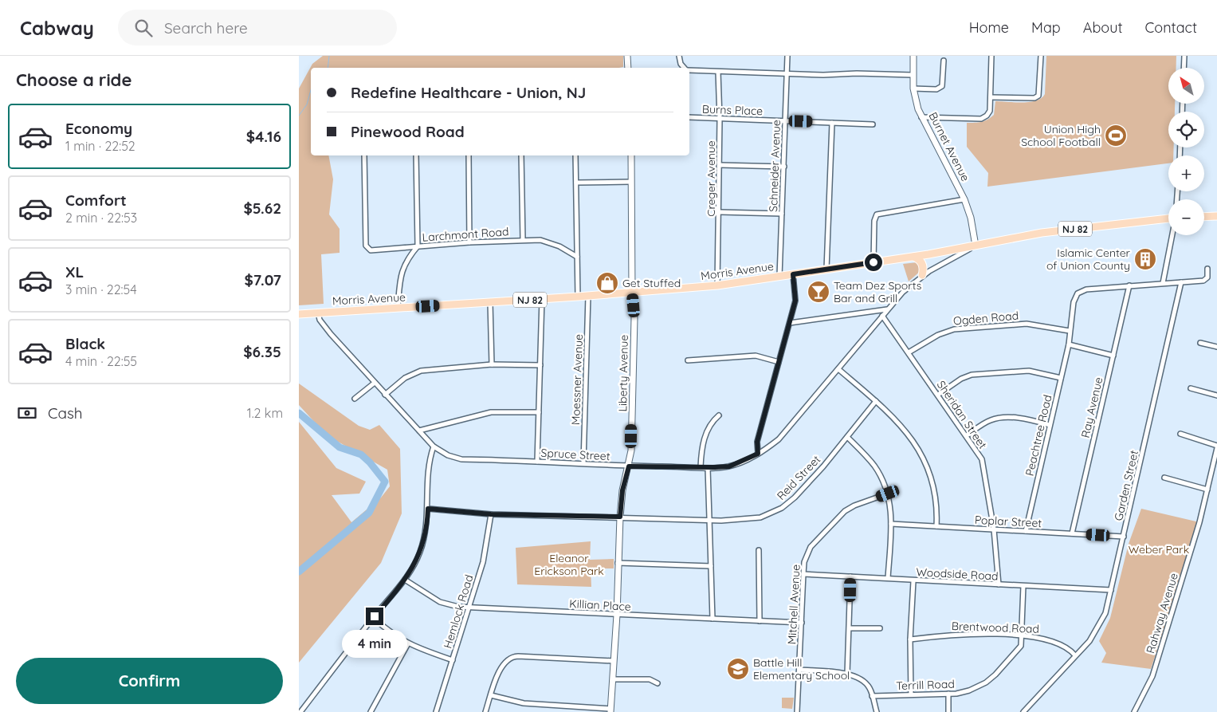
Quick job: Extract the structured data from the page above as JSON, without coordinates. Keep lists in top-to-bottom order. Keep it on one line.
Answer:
{"streets":{"main road":["NJ 82","Morris Avenue"],"street":["Burns Place","Burnet Avenue","Schneider Avenue","Creger Avenue","Larchmont Road","Ogden Road","Liberty Avenue","Moessner Avenue","Ray Avenue","Sheridan Street","Peachtree Road","Spruce Street","Reid Street","Garden Street","Poplar Street","Woodside Road","Mitchell Avenue","Killian Place","Hemlock Road","Rahway Avenue","Brentwood Road","Terrill Road"]},"crossings":[["Burns Place","Schneider Avenue"],["Burns Place","Creger Avenue"],["Burnet Avenue","Morris Avenue"],["Burnet Avenue","Spruce Street"],["Schneider Avenue","Morris Avenue"],["Creger Avenue","Morris Avenue"],["Larchmont Road","Morris Avenue"],["Morris Avenue","Liberty Avenue"],["Morris Avenue","Moessner Avenue"],["Morris Avenue","Spruce Street"],["Ogden Road","Sheridan Street"],["Ogden Road","Peachtree Road"],["Liberty Avenue","Spruce Street"],["Liberty Avenue","Reid Street"],["Liberty Avenue","Killian Place"],["Moessner Avenue","Spruce Street"],["Ray Avenue","Peachtree Road"],["Ray Avenue","Poplar Street"],["Sheridan Street","Spruce Street"],["Sheridan Street","Poplar Street"],["Sheridan Street","Woodside Road"],["Peachtree Road","Garden Street"],["Peachtree Road","Poplar Street"],["Reid Street","Hemlock Road"],["Garden Street","Poplar Street"],["Garden Street","Woodside Road"],["Garden Street","Brentwood Road"],["Woodside Road","Mitchell Avenue"],["Woodside Road","Terrill Road"],["Mitchell Avenue","Killian Place"],["Killian Place","Hemlock Road"],["Brentwood Road","Terrill Road"]],"parks":["Weber Park","Eleanor Erickson Park"],"places":{"sports":["Union High School Football"],"building":["Islamic Center of Union County"],"shop":["Get Stuffed"],"bar":["Team Dez Sports Bar and Grill"],"school or university":["Battle Hill Elementary School"]},"north":"top left","page":{"header":"Cabway","search":"Search here","nav":["Home","Map","About","Contact"],"heading":"Choose a ride","map_buttons":["+","−"],"banner":["Redefine Healthcare - Union, NJ","Pinewood Road"],"list":[{"name":"Economy","note":"1 min · 22:52","value":"$4.16"},{"name":"Comfort","note":"2 min · 22:53","value":"$5.62"},{"name":"XL","note":"3 min · 22:54","value":"$7.07"},{"name":"Black","note":"4 min · 22:55","value":"$6.35"}],"pay":["Cash","1.2 km"],"bubble":"4 min","buttons":"Confirm"}}
